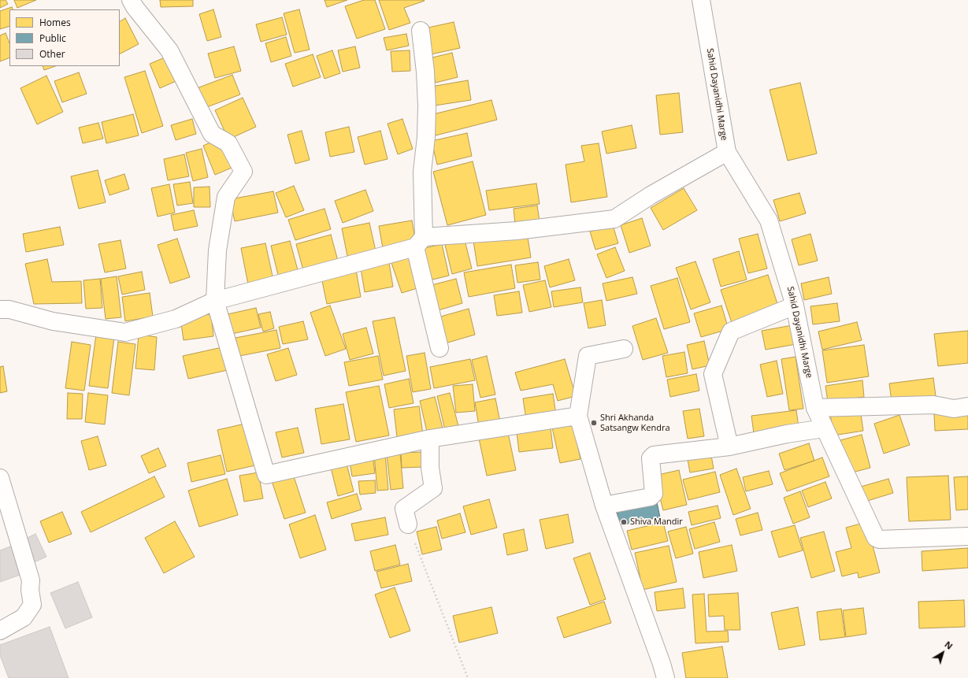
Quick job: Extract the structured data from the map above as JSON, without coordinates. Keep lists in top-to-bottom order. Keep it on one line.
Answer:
{"streets":{"street":["Sahid Dayanidhi Marge"]},"places":["Shri Akhanda Satsangw Kendra","Shiva Mandir"],"legend":["Homes","Public","Other"],"north":"top right"}
